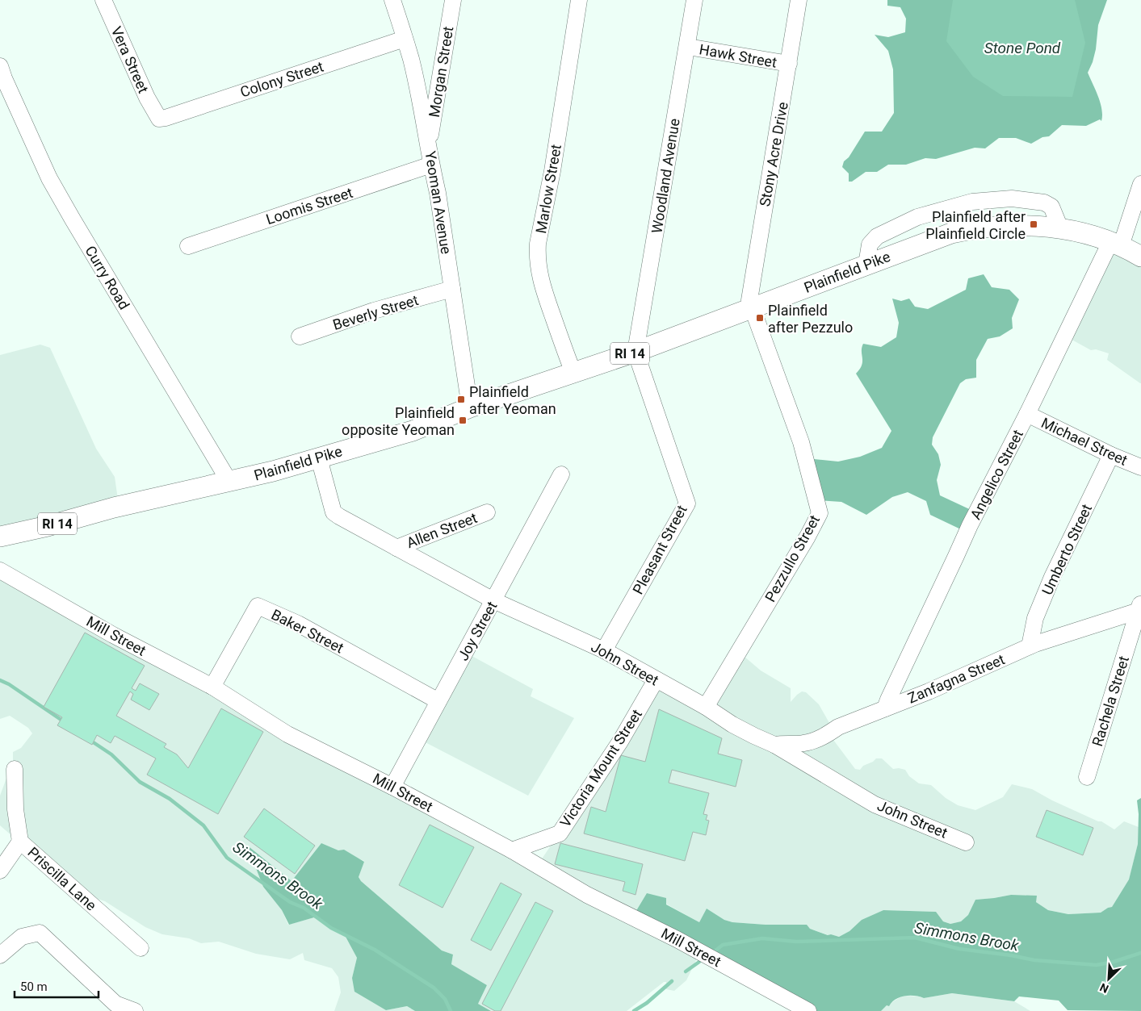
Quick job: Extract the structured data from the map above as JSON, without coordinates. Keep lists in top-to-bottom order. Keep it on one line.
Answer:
{"streets":{"main road":["Plainfield Pike","RI 14"],"street":["Hawk Street","Vera Street","Morgan Street","Colony Street","Stony Acre Drive","Woodland Avenue","Marlow Street","Yeoman Avenue","Loomis Street","Curry Road","Beverly Street","Michael Street","Angelico Street","Allen Street","Pleasant Street","Umberto Street","Pezzullo Street","Baker Street","Joy Street","Mill Street","John Street","Zanfagna Street","Rachela Street","Victoria Mount Street","Priscilla Lane"]},"crossings":[["Hawk Street","Stony Acre Drive"],["Hawk Street","Woodland Avenue"],["Vera Street","Colony Street"],["Morgan Street","Yeoman Avenue"],["Colony Street","Yeoman Avenue"],["Stony Acre Drive","Plainfield Pike"],["Stony Acre Drive","Pezzullo Street"],["Woodland Avenue","Plainfield Pike"],["Woodland Avenue","Pleasant Street"],["Marlow Street","Plainfield Pike"],["Yeoman Avenue","Loomis Street"],["Yeoman Avenue","Plainfield Pike"],["Yeoman Avenue","Beverly Street"],["Plainfield Pike","Curry Road"],["Plainfield Pike","Angelico Street"],["Plainfield Pike","Pleasant Street"],["Plainfield Pike","Pezzullo Street"],["Plainfield Pike","John Street"],["Michael Street","Angelico Street"],["Michael Street","Umberto Street"],["Angelico Street","Zanfagna Street"],["Allen Street","John Street"],["Pleasant Street","John Street"],["Umberto Street","Zanfagna Street"],["Pezzullo Street","John Street"],["Baker Street","Joy Street"],["Baker Street","Mill Street"],["Joy Street","Mill Street"],["Joy Street","John Street"],["Mill Street","Victoria Mount Street"],["John Street","Zanfagna Street"],["John Street","Victoria Mount Street"],["Zanfagna Street","Rachela Street"]],"water":["Stone Pond","Simmons Brook"],"places":{"transit":["Plainfield after Plainfield Circle","Plainfield after Pezzulo","Plainfield after Yeoman","Plainfield opposite Yeoman"]},"scale_bar":"50 m","north":"bottom left"}
